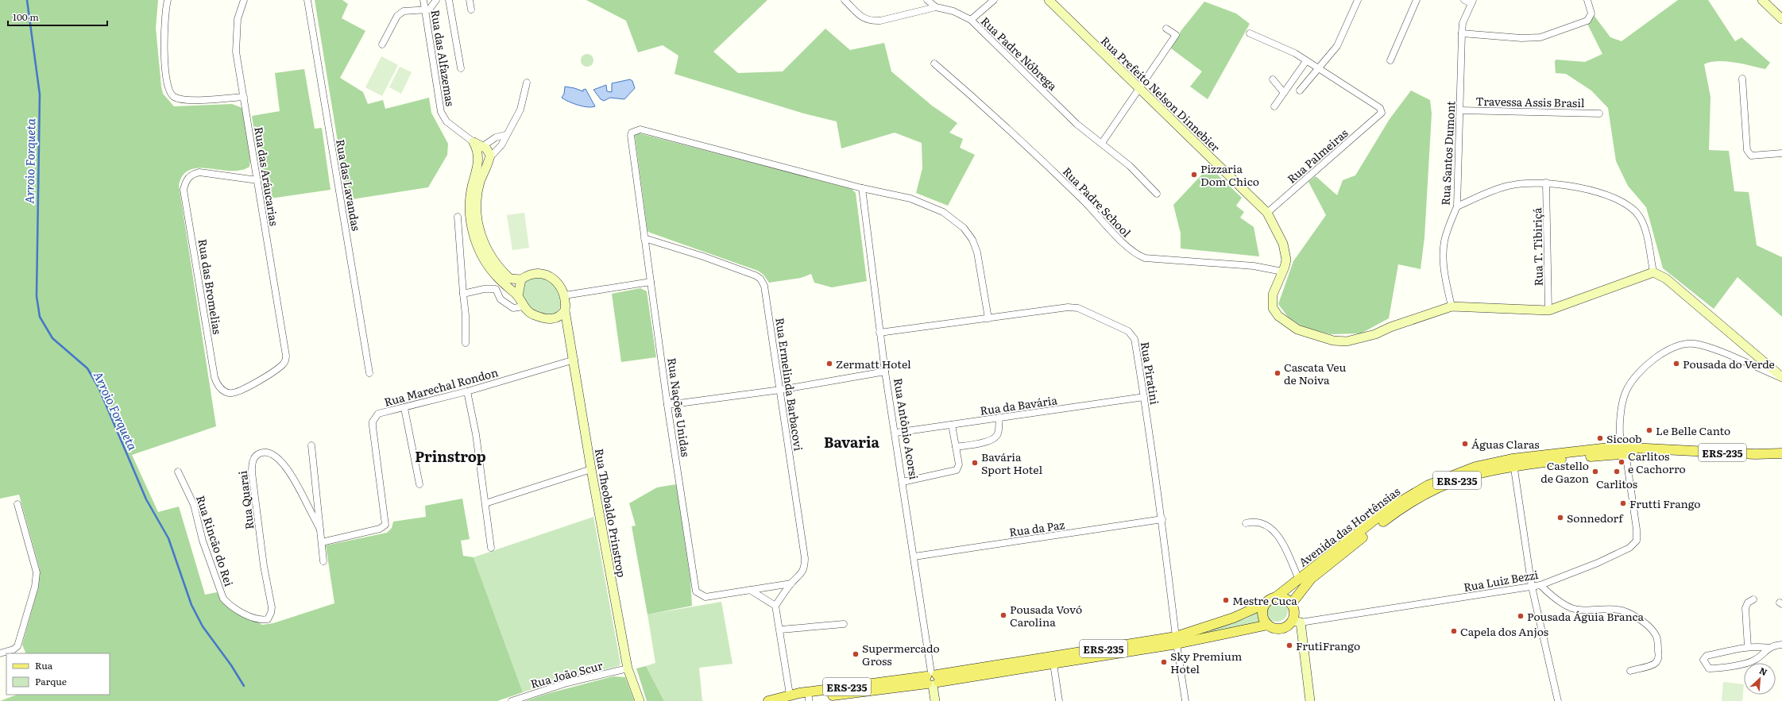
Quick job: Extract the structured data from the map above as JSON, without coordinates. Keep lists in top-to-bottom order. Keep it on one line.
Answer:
{"streets":{"main road":["ERS-235","Avenida das Hortênsias"],"street":["Rua Padre Nóbrega","Rua das Alfazemas","Rua Prefeito Nelson Dinnebier","Travessa Assis Brasil","Rua Santos Dumont","Rua Palmeiras","Rua das Aráucarias","Rua das Lavandas","Rua Padre School","Rua T. Tibiriçá","Rua das Bromelias","Rua Piratini","Rua Ermelinda Barbacovi","Rua Marechal Rondon","Rua da Bavária","Rua Nações Unidas","Rua Antônio Acorsi","Rua Quarai","Rua Theobaldo Prinstrop","Rua da Paz","Rua Rincão do Rei","Rua Luiz Bezzi","Rua João Scur"]},"crossings":[["Rua Prefeito Nelson Dinnebier","Rua Santos Dumont"],["Rua Prefeito Nelson Dinnebier","Rua Palmeiras"],["Rua Prefeito Nelson Dinnebier","Rua Padre School"],["Rua Prefeito Nelson Dinnebier","Rua T. Tibiriçá"],["Travessa Assis Brasil","Rua Santos Dumont"],["Rua das Aráucarias","Rua das Bromelias"],["Rua Piratini","Rua da Bavária"],["Rua Piratini","Rua Antônio Acorsi"],["Rua Piratini","ERS-235"],["Rua Piratini","Rua da Paz"],["Rua Ermelinda Barbacovi","Rua Nações Unidas"],["Rua Marechal Rondon","Rua Theobaldo Prinstrop"],["Rua da Bavária","Rua Antônio Acorsi"],["Rua Nações Unidas","Rua Antônio Acorsi"],["Rua Antônio Acorsi","ERS-235"],["Rua Antônio Acorsi","Rua da Paz"],["ERS-235","Avenida das Hortênsias"],["ERS-235","Rua Luiz Bezzi"],["Rua Quarai","Rua Rincão do Rei"],["Rua Theobaldo Prinstrop","Rua João Scur"],["Avenida das Hortênsias","Rua Luiz Bezzi"]],"districts":["Bavaria","Prinstrop"],"water":["Arroio Forqueta"],"places":["Pizzaria Dom Chico","Zermatt Hotel","Pousada do Verde","Cascata Veu de Noiva","Le Belle Canto","Sicoob","Águas Claras","Carlitos e Cachorro","Bavária Sport Hotel","Castello de Gazon","Carlitos","Frutti Frango","Sonnedorf","Mestre Cuca","Pousada Vovó Carolina","Pousada Águia Branca","Capela dos Anjos","FrutiFrango","Supermercado Gross","Sky Premium Hotel"],"legend":["Rua","Parque"],"scale_bar":"100 m","north":"top right"}
